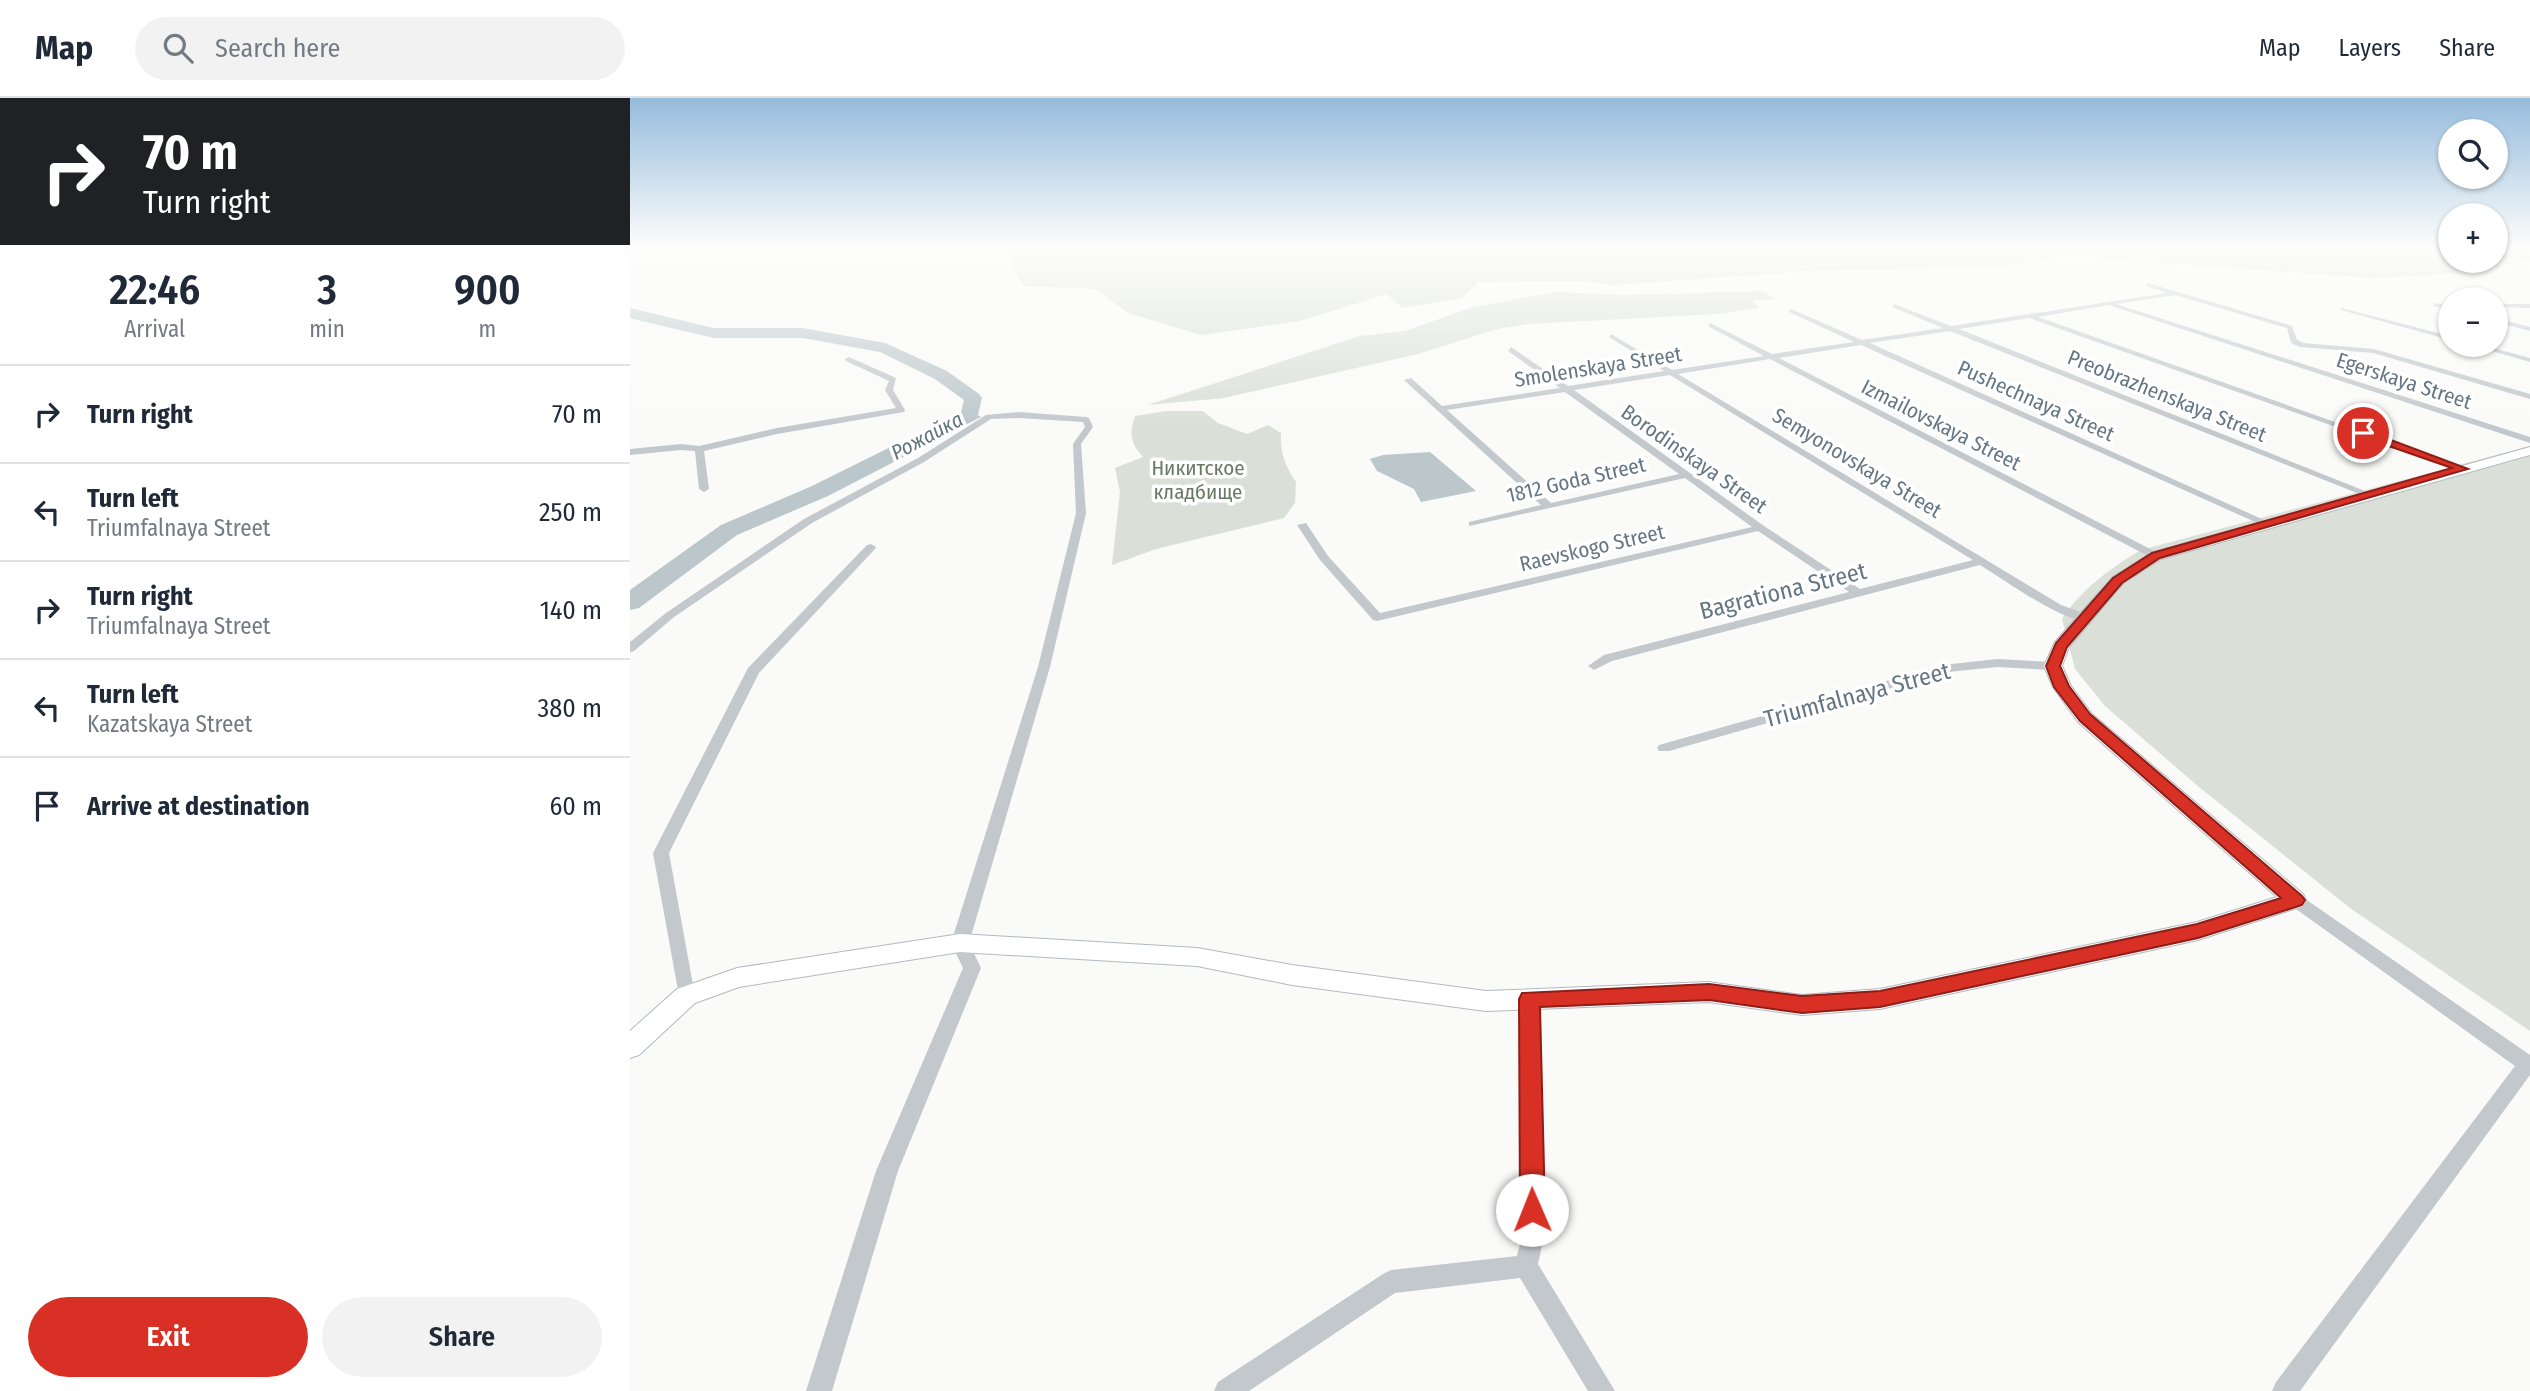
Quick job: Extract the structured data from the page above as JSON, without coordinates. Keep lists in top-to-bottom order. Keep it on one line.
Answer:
{"streets":{"street":["Smolenskaya Street","Egerskaya Street","Preobrazhenskaya Street","Pushechnaya Street","Izmailovskaya Street","Borodinskaya Street","Semyonovskaya Street","1812 Goda Street","Raevskogo Street","Bagrationa Street","Triumfalnaya Street"]},"crossings":[["Smolenskaya Street","Preobrazhenskaya Street"],["Smolenskaya Street","Pushechnaya Street"],["Smolenskaya Street","Izmailovskaya Street"],["Smolenskaya Street","Borodinskaya Street"],["Smolenskaya Street","Semyonovskaya Street"],["Borodinskaya Street","1812 Goda Street"],["Borodinskaya Street","Raevskogo Street"],["Borodinskaya Street","Bagrationa Street"],["Semyonovskaya Street","Bagrationa Street"]],"water":["Рожайка"],"parks":["Никитское кладбище"],"page":{"header":"Map","search":"Search here","nav":["Map","Layers","Share"],"turn":["70 m","Turn right"],"map_buttons":["+","−"],"eta":["22:46","Arrival","3","min","900","m"],"list":[{"name":"Turn right","value":"70 m"},{"name":"Turn left","note":"Triumfalnaya Street","value":"250 m"},{"name":"Turn right","note":"Triumfalnaya Street","value":"140 m"},{"name":"Turn left","note":"Kazatskaya Street","value":"380 m"},{"name":"Arrive at destination","value":"60 m"}],"buttons":["Exit","Share"]}}
